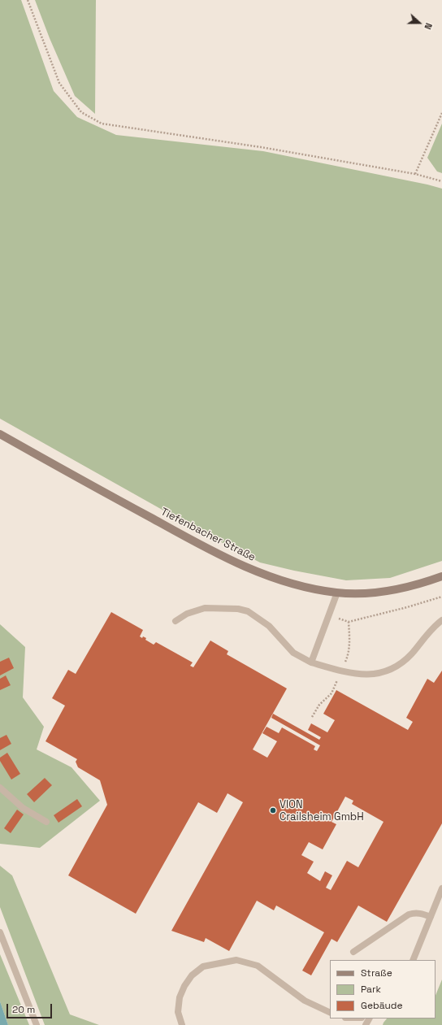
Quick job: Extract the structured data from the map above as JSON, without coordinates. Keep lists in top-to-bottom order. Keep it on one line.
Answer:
{"streets":{"main road":["Tiefenbacher Straße"]},"places":["VION Crailsheim GmbH"],"legend":["Straße","Park","Gebäude"],"scale_bar":"20 m","north":"right"}
